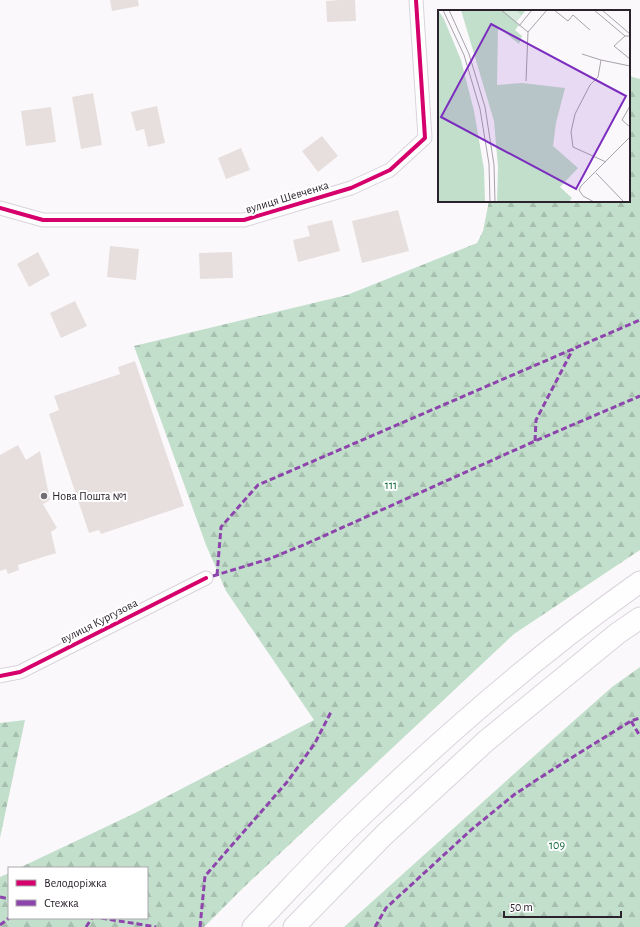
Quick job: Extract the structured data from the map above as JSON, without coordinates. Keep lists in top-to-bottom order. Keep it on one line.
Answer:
{"streets":{"street":["вулиця Шевченка","вулиця Кургузова"]},"parks":["111","109"],"places":["Нова Пошта №1"],"legend":["Велодоріжка","Стежка"],"scale_bar":"50 m"}
